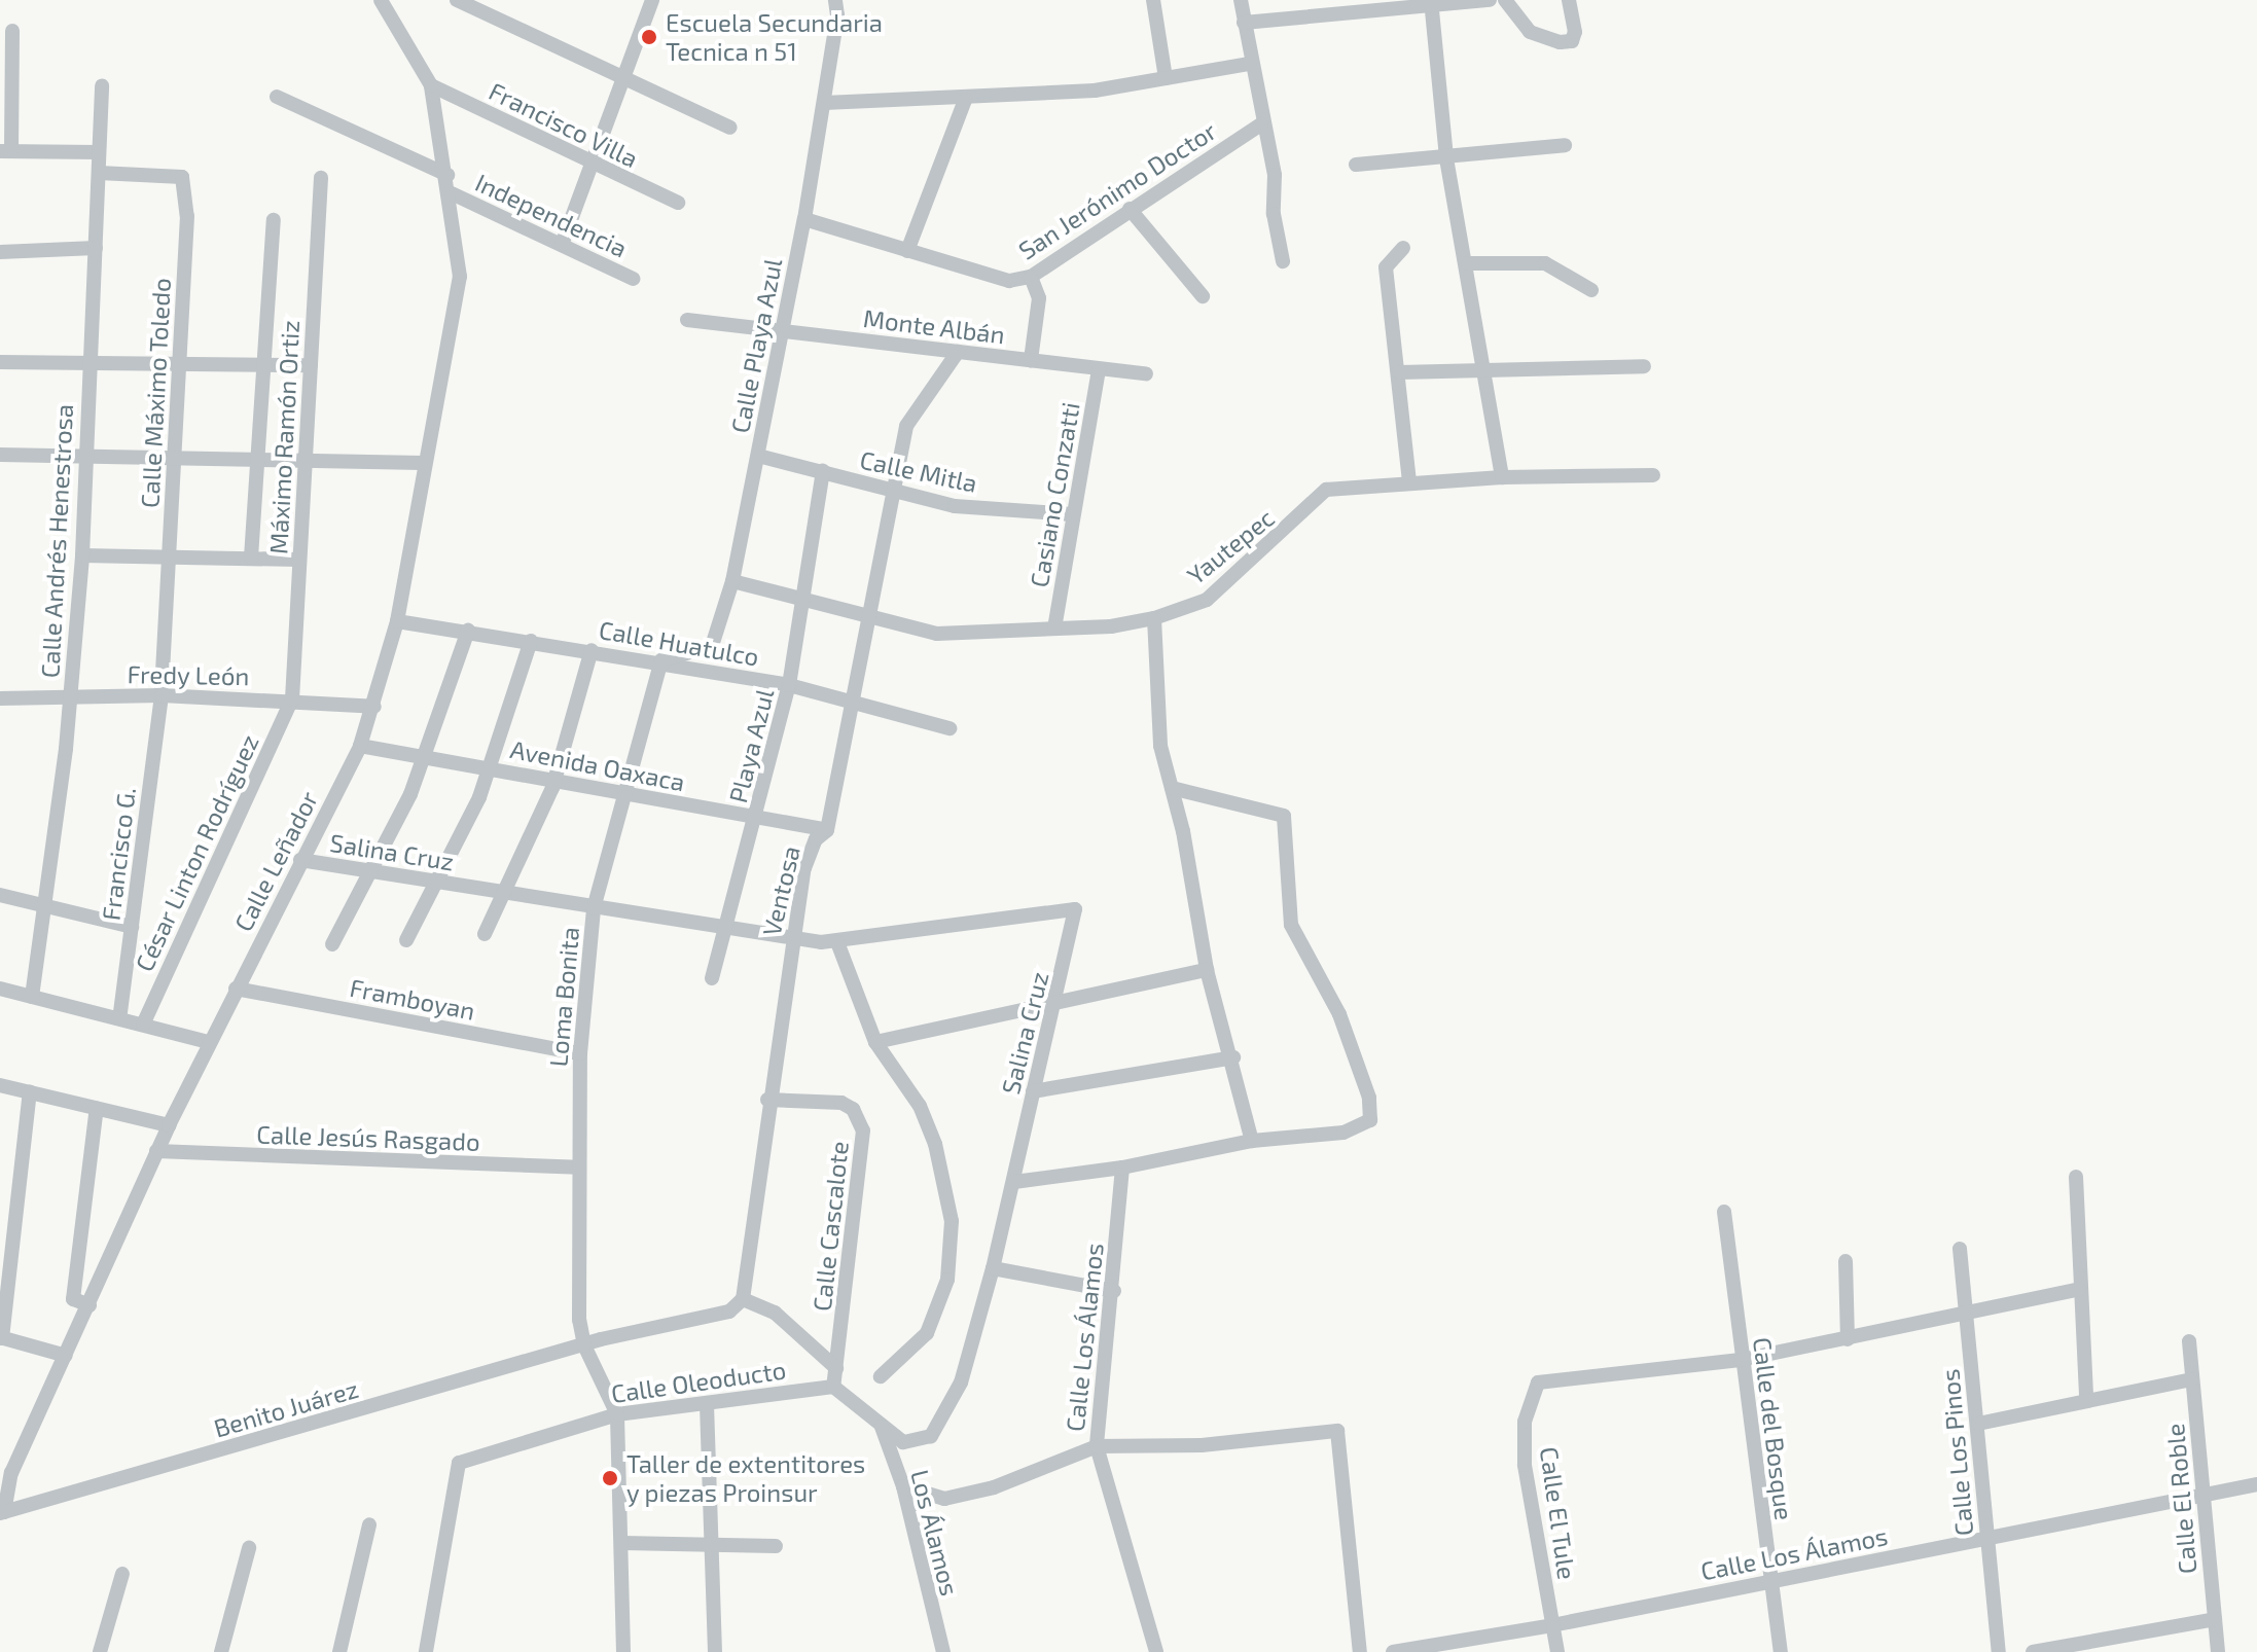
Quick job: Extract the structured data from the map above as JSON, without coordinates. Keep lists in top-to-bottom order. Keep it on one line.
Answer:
{"streets":{"street":["Francisco Villa","San Jerónimo Doctor","Independencia","Monte Albán","Calle Playa Azul","Calle Máximo Toledo","Máximo Ramón Ortiz","Calle Mitla","Casiano Conzatti","Calle Andrés Henestrosa","Yautepec","Calle Huatulco","Fredy León","Playa Azul","Avenida Oaxaca","Salina Cruz","César Linton Rodríguez","Francisco G.","Calle Leñador","Ventosa","Loma Bonita","Framboyan","Calle Jesús Rasgado","Calle Cascalote","Calle Los Álamos","Calle Oleoducto","Benito Juárez","Calle del Bosque","Calle Los Pinos","Calle El Roble","Calle El Tule","Los Álamos"]},"crossings":[["Francisco Villa","Calle Leñador"],["San Jerónimo Doctor","Calle Playa Azul"],["Independencia","Calle Leñador"],["Monte Albán","Calle Playa Azul"],["Monte Albán","Casiano Conzatti"],["Monte Albán","Ventosa"],["Calle Playa Azul","Calle Mitla"],["Calle Playa Azul","Yautepec"],["Calle Playa Azul","Calle Huatulco"],["Calle Playa Azul","Loma Bonita"],["Calle Máximo Toledo","Calle Andrés Henestrosa"],["Calle Máximo Toledo","Fredy León"],["Calle Máximo Toledo","Francisco G."],["Máximo Ramón Ortiz","Fredy León"],["Máximo Ramón Ortiz","César Linton Rodríguez"],["Calle Mitla","Casiano Conzatti"],["Calle Mitla","Playa Azul"],["Calle Mitla","Ventosa"],["Casiano Conzatti","Yautepec"],["Calle Andrés Henestrosa","Fredy León"],["Yautepec","Playa Azul"],["Yautepec","Ventosa"],["Calle Huatulco","Playa Azul"],["Calle Huatulco","Calle Leñador"],["Calle Huatulco","Ventosa"],["Calle Huatulco","Loma Bonita"],["Fredy León","César Linton Rodríguez"],["Fredy León","Francisco G."],["Fredy León","Calle Leñador"],["Playa Azul","Avenida Oaxaca"],["Playa Azul","Salina Cruz"],["Avenida Oaxaca","Calle Leñador"],["Avenida Oaxaca","Ventosa"],["Avenida Oaxaca","Loma Bonita"],["Salina Cruz","Calle Leñador"],["Salina Cruz","Ventosa"],["Salina Cruz","Loma Bonita"],["Salina Cruz","Los Álamos"],["Calle Leñador","Framboyan"],["Calle Leñador","Calle Jesús Rasgado"],["Calle Leñador","Benito Juárez"],["Ventosa","Calle Cascalote"],["Loma Bonita","Framboyan"],["Loma Bonita","Calle Jesús Rasgado"],["Loma Bonita","Calle Oleoducto"],["Loma Bonita","Benito Juárez"],["Calle Cascalote","Calle Oleoducto"],["Calle Los Álamos","Calle del Bosque"],["Calle Los Álamos","Calle Los Pinos"],["Calle Los Álamos","Calle El Roble"],["Calle Los Álamos","Calle El Tule"],["Calle del Bosque","Calle El Tule"]],"places":["Escuela Secundaria Tecnica n 51","Taller de extentitores y piezas Proinsur"]}
